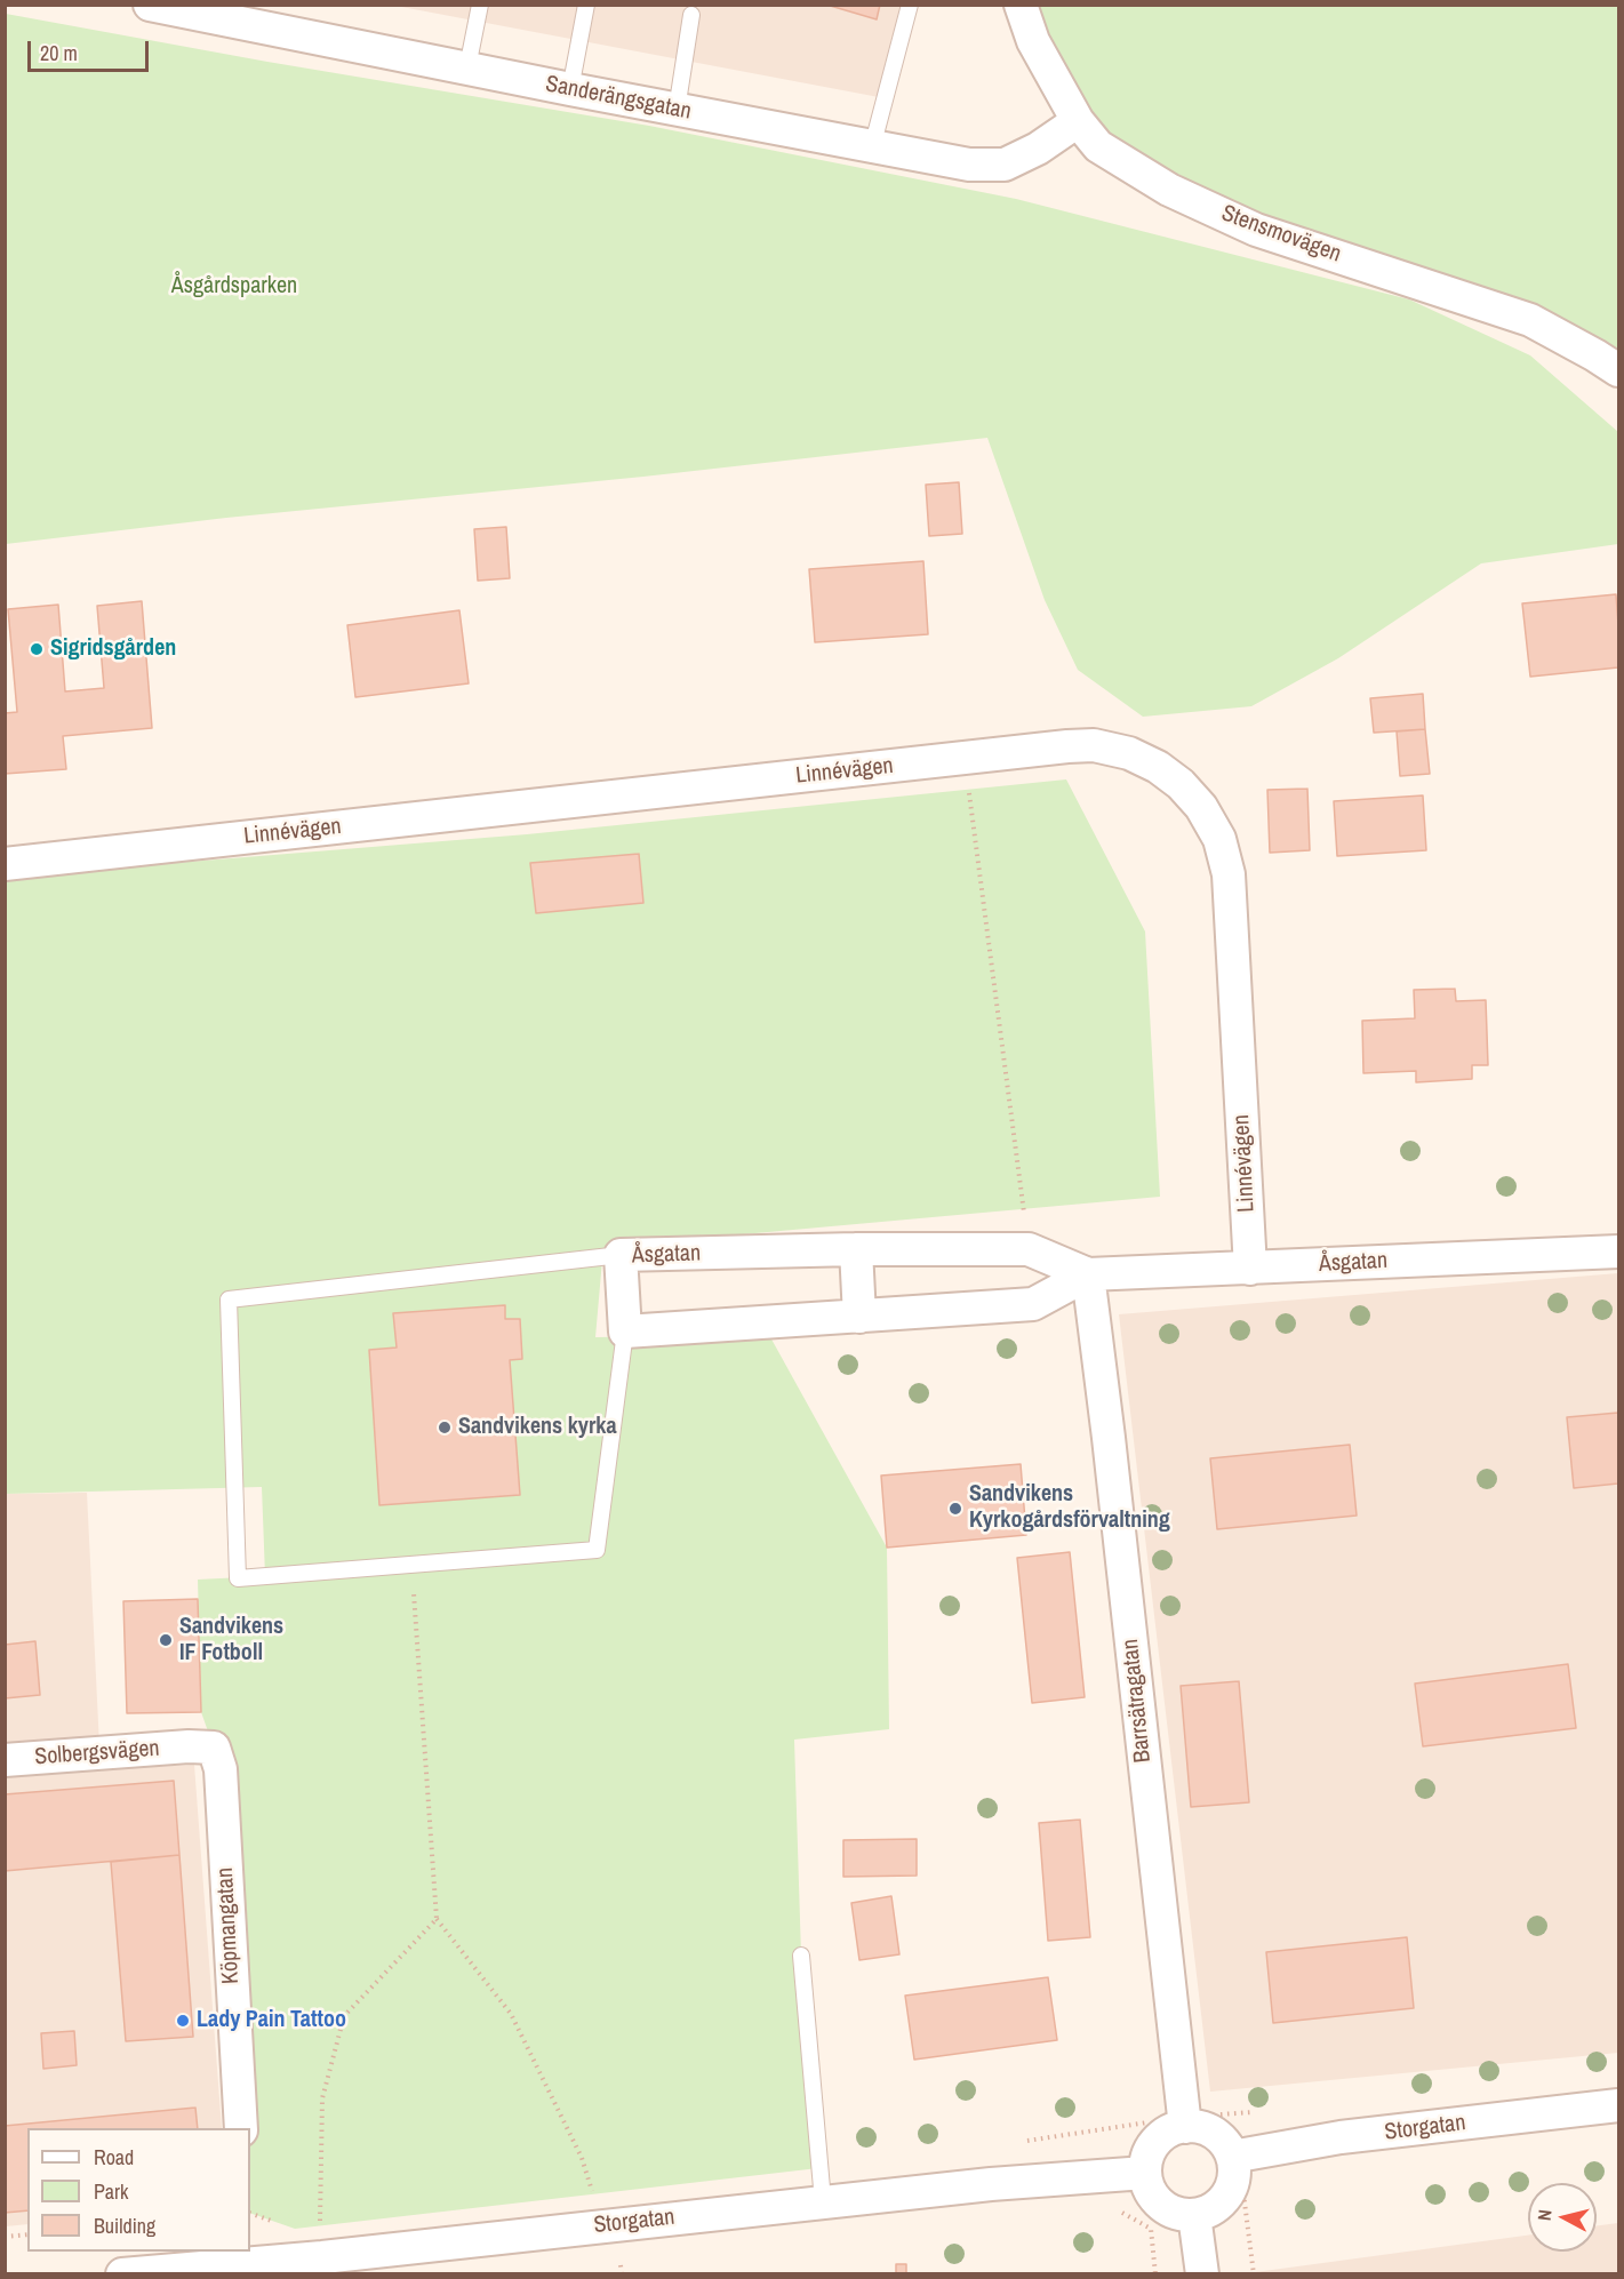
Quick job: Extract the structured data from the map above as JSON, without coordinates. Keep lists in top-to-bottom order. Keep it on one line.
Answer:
{"streets":{"street":["Sanderängsgatan","Stensmovägen","Linnévägen","Åsgatan","Barrsätragatan","Solbergsvägen","Köpmangatan","Storgatan"]},"crossings":[["Sanderängsgatan","Stensmovägen"],["Linnévägen","Åsgatan"],["Åsgatan","Barrsätragatan"],["Barrsätragatan","Storgatan"],["Solbergsvägen","Köpmangatan"]],"parks":["Åsgårdsparken"],"places":["Sigridsgården","Sandvikens kyrka","Sandvikens Kyrkogårdsförvaltning","Sandvikens IF Fotboll","Lady Pain Tattoo"],"legend":["Road","Park","Building"],"scale_bar":"20 m","north":"left"}
